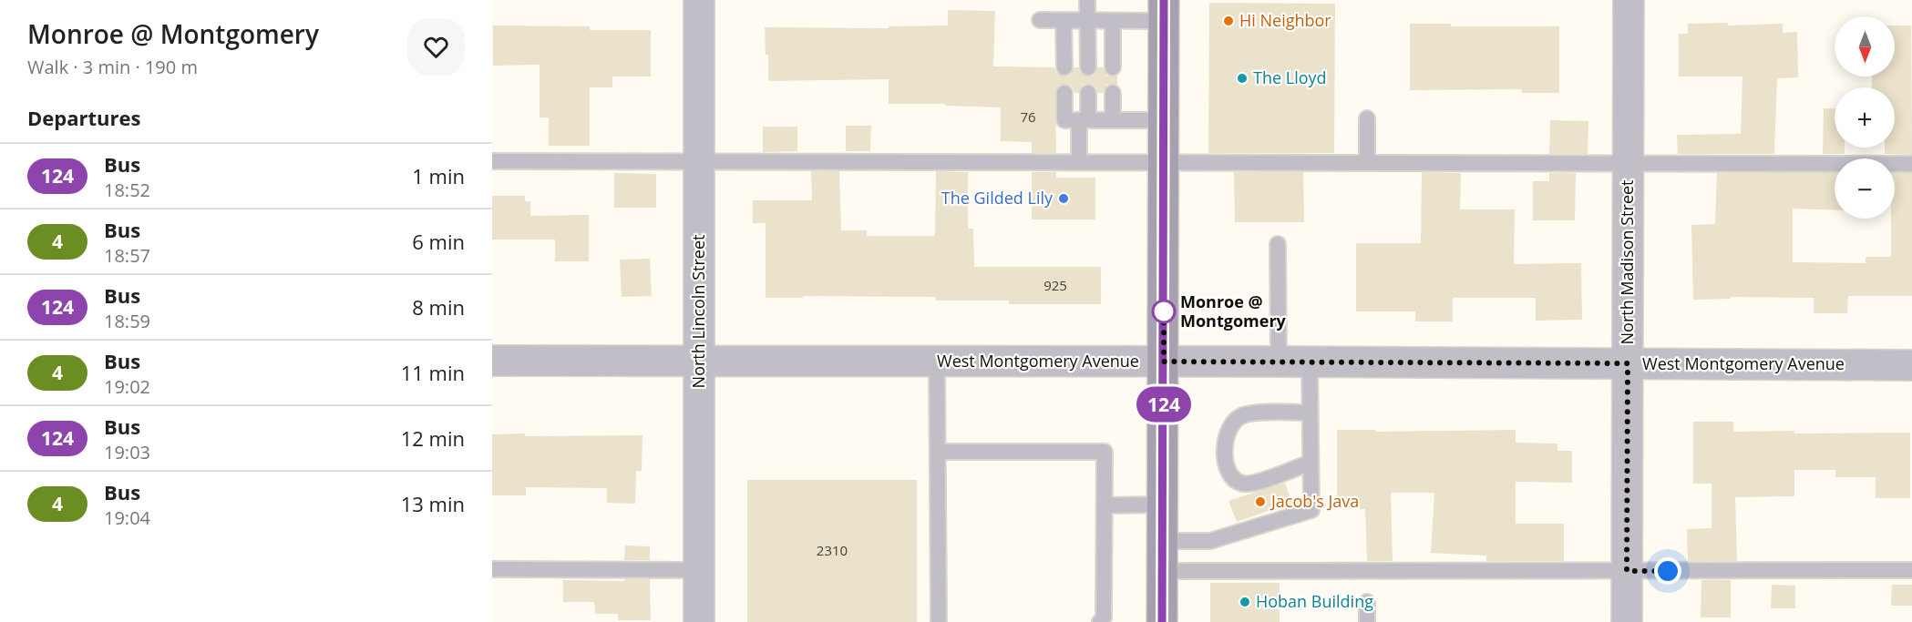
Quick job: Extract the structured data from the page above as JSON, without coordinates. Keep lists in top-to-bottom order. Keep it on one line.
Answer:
{"streets":{"street":["North Madison Street","North Lincoln Street","West Montgomery Avenue"]},"crossings":[["North Madison Street","West Montgomery Avenue"],["North Lincoln Street","West Montgomery Avenue"]],"places":["Hi Neighbor","The Lloyd","The Gilded Lily","Monroe @ Montgomery","Jacob's Java","Hoban Building"],"lines":["bus line 124"],"house_numbers":["76","925","2310"],"north":"bottom","page":{"heading":[["Monroe @ Montgomery","Walk · 3 min · 190 m"],"Departures"],"on_map":"124","map_buttons":["+","−"],"list":[{"mark":"124","name":"Bus","note":"18:52","value":"1 min"},{"mark":"4","name":"Bus","note":"18:57","value":"6 min"},{"mark":"124","name":"Bus","note":"18:59","value":"8 min"},{"mark":"4","name":"Bus","note":"19:02","value":"11 min"},{"mark":"124","name":"Bus","note":"19:03","value":"12 min"},{"mark":"4","name":"Bus","note":"19:04","value":"13 min"}]}}
